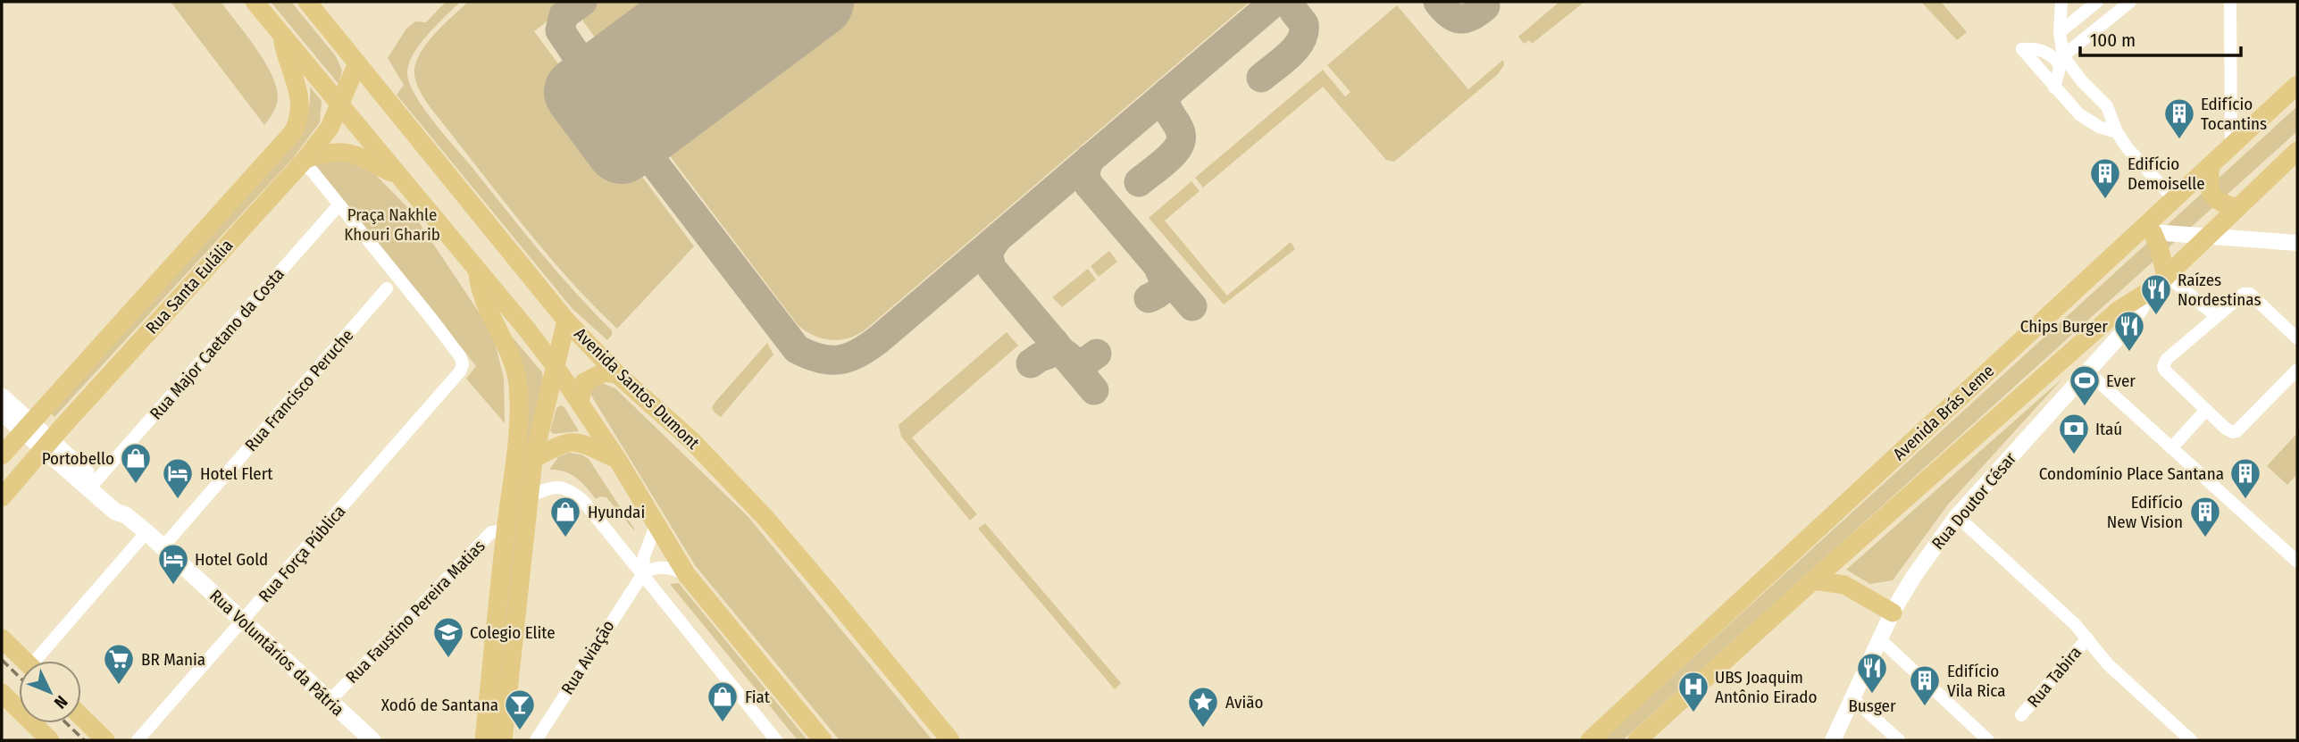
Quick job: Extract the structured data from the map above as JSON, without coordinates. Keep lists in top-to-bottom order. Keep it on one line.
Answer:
{"streets":{"main road":["Rua Santa Eulália","Avenida Santos Dumont","Avenida Brás Leme","Rua Voluntários da Pátria"],"street":["Rua Major Caetano da Costa","Rua Francisco Peruche","Rua Doutor César","Rua Força Pública","Rua Faustino Pereira Matias","Rua Aviação","Rua Tabira"]},"crossings":[["Rua Santa Eulália","Avenida Santos Dumont"],["Rua Santa Eulália","Rua Voluntários da Pátria"],["Rua Major Caetano da Costa","Rua Força Pública"],["Rua Major Caetano da Costa","Rua Voluntários da Pátria"],["Rua Francisco Peruche","Rua Voluntários da Pátria"],["Rua Força Pública","Rua Voluntários da Pátria"],["Rua Faustino Pereira Matias","Rua Voluntários da Pátria"]],"parks":["Praça Nakhle Khouri Gharib"],"places":{"building":["Edifício Tocantins","Edifício Demoiselle","Condomínio Place Santana","Edifício New Vision","Edifício Vila Rica"],"restaurant":["Raízes Nordestinas","Chips Burger","Busger"],"sports":["Ever"],"bank":["Itaú"],"shop":["Portobello","Hyundai","Fiat"],"hotel":["Hotel Flert","Hotel Gold"],"school or university":["Colegio Elite"],"supermarket":["BR Mania"],"hospital":["UBS Joaquim Antônio Eirado"],"place":["Avião"],"bar":["Xodó de Santana"]},"scale_bar":"100 m","north":"bottom right"}
